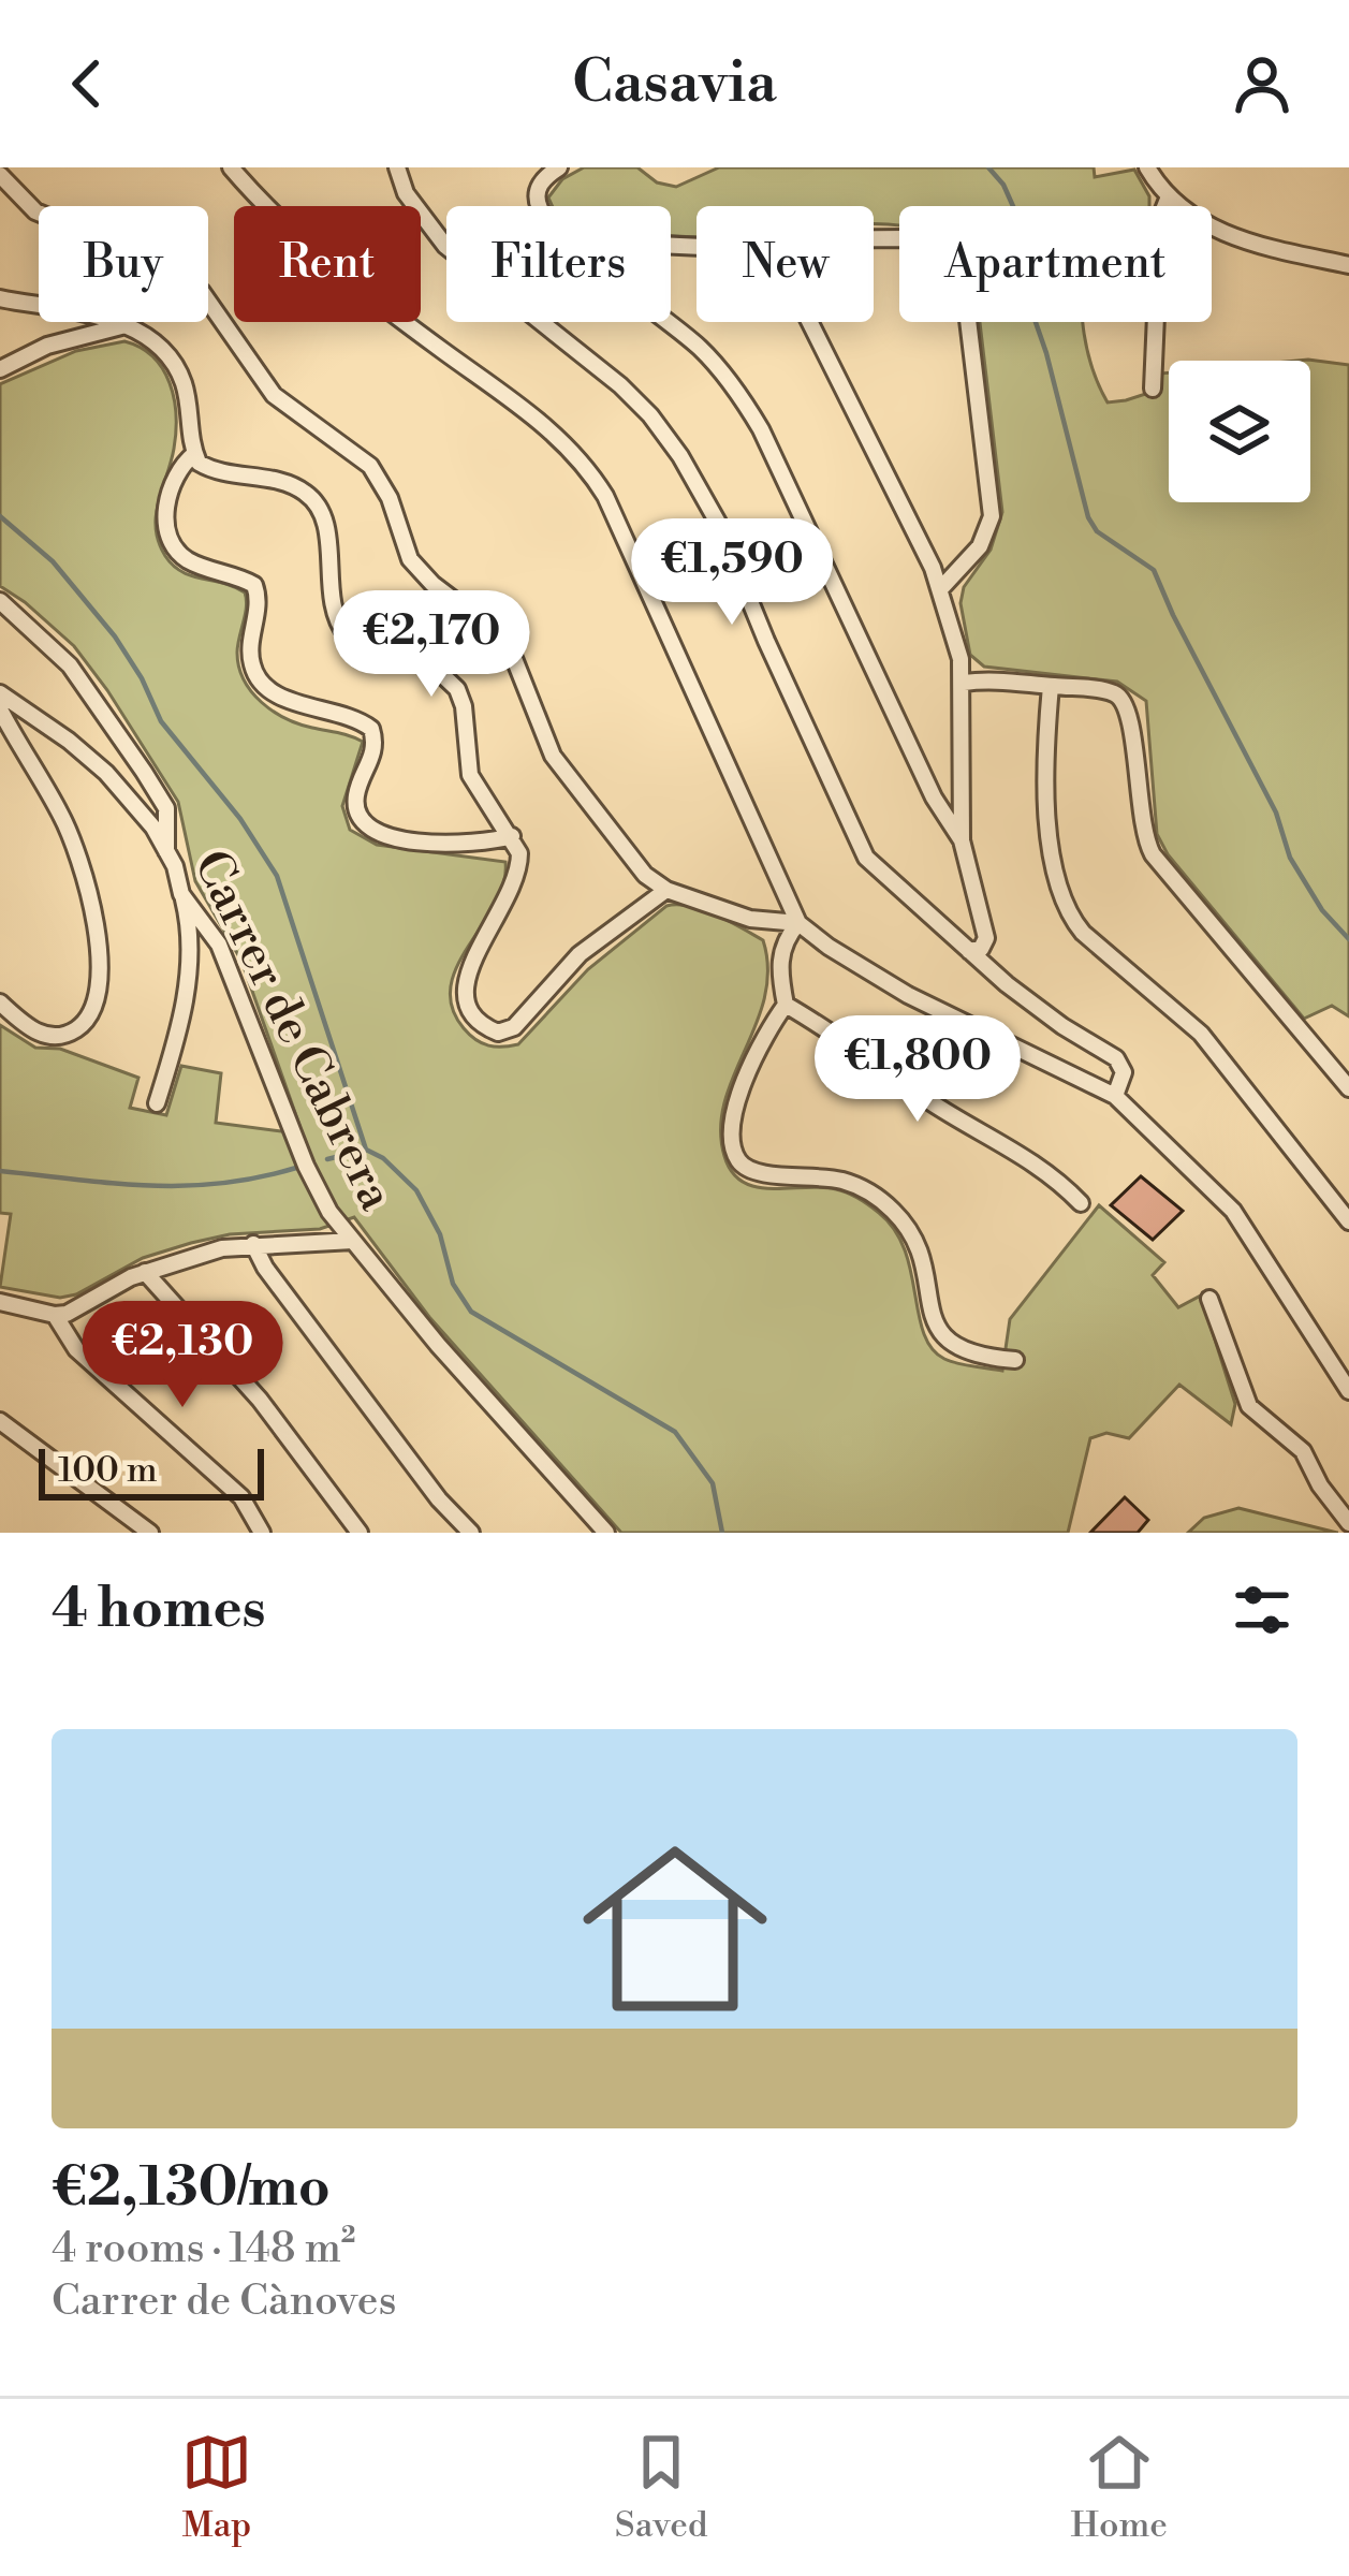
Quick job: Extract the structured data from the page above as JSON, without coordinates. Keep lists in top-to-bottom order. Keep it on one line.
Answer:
{"streets":{"street":["Carrer de Cabrera"]},"scale_bar":"100 m","page":{"header":"Casavia","chip":["Buy","Rent","Filters","New","Apartment"],"price":["€1,590","€2,170","€1,800","€2,130"],"scale":"100 m","heading":"4 homes","list":[{"name":"€2,130/mo","note":"4 rooms · 148 m² · Carrer de Cànoves"}],"tabs":["Map","Saved","Home"]}}
